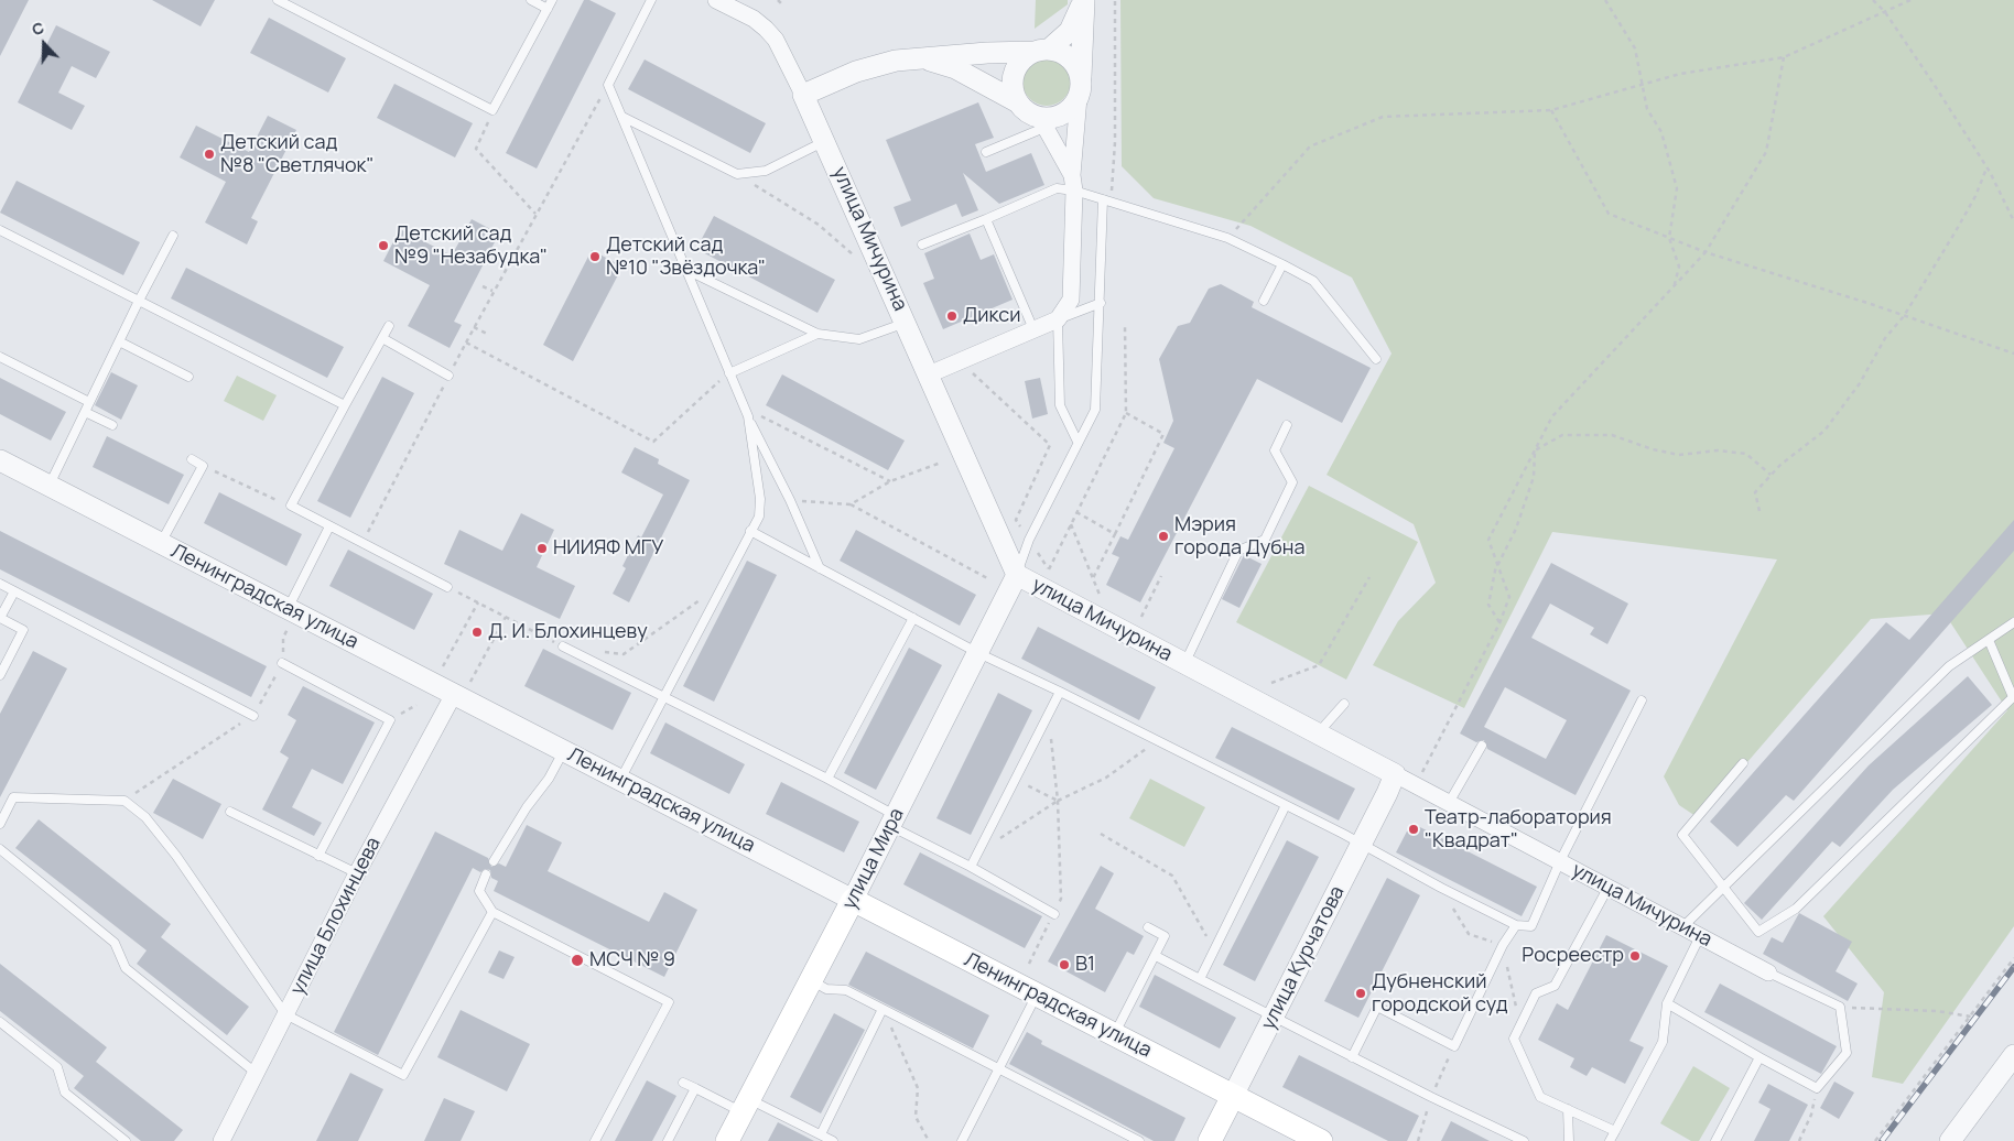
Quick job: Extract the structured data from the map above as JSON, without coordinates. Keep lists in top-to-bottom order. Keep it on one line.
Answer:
{"streets":{"main road":["Ленинградская улица","улица Мира","улица Курчатова"],"street":["улица Мичурина","улица Блохинцева"]},"crossings":[["улица Мичурина","улица Мира"],["улица Мичурина","улица Курчатова"],["Ленинградская улица","улица Мира"],["Ленинградская улица","улица Блохинцева"],["Ленинградская улица","улица Курчатова"]],"places":["Детский сад №8 \"Светлячок\"","Детский сад №9 \"Незабудка\"","Детский сад №10 \"Звёздочка\"","Дикси","Мэрия города Дубна","НИИЯФ МГУ","Д. И. Блохинцеву","Театр-лаборатория \"Квадрат\"","Росреестр","МСЧ № 9","В1","Дубненский городской суд"],"north":"top"}
